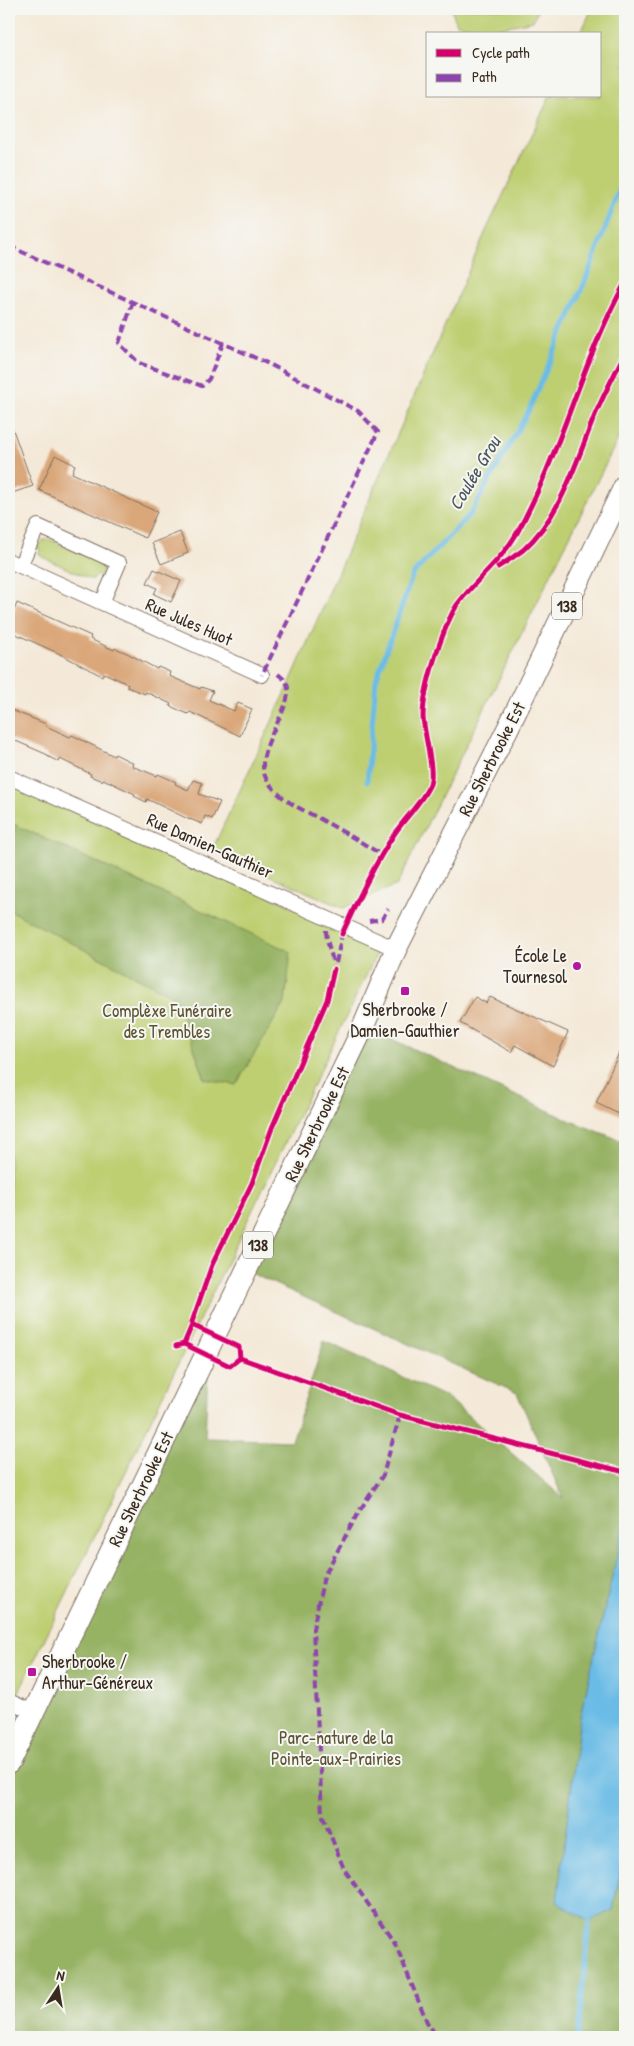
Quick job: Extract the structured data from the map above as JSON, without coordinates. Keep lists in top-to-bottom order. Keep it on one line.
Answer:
{"streets":{"main road":["138","Rue Sherbrooke Est"],"street":["Rue Jules Huot","Rue Damien-Gauthier"]},"crossings":[["Rue Sherbrooke Est","Rue Damien-Gauthier"]],"water":["Coulée Grou"],"parks":["Complèxe Funéraire des Trembles","Parc-nature de la Pointe-aux-Prairies"],"places":{"other":["École Le Tournesol"],"transit":["Sherbrooke / Damien-Gauthier","Sherbrooke / Arthur-Généreux"]},"legend":["Cycle path","Path"],"north":"top"}
